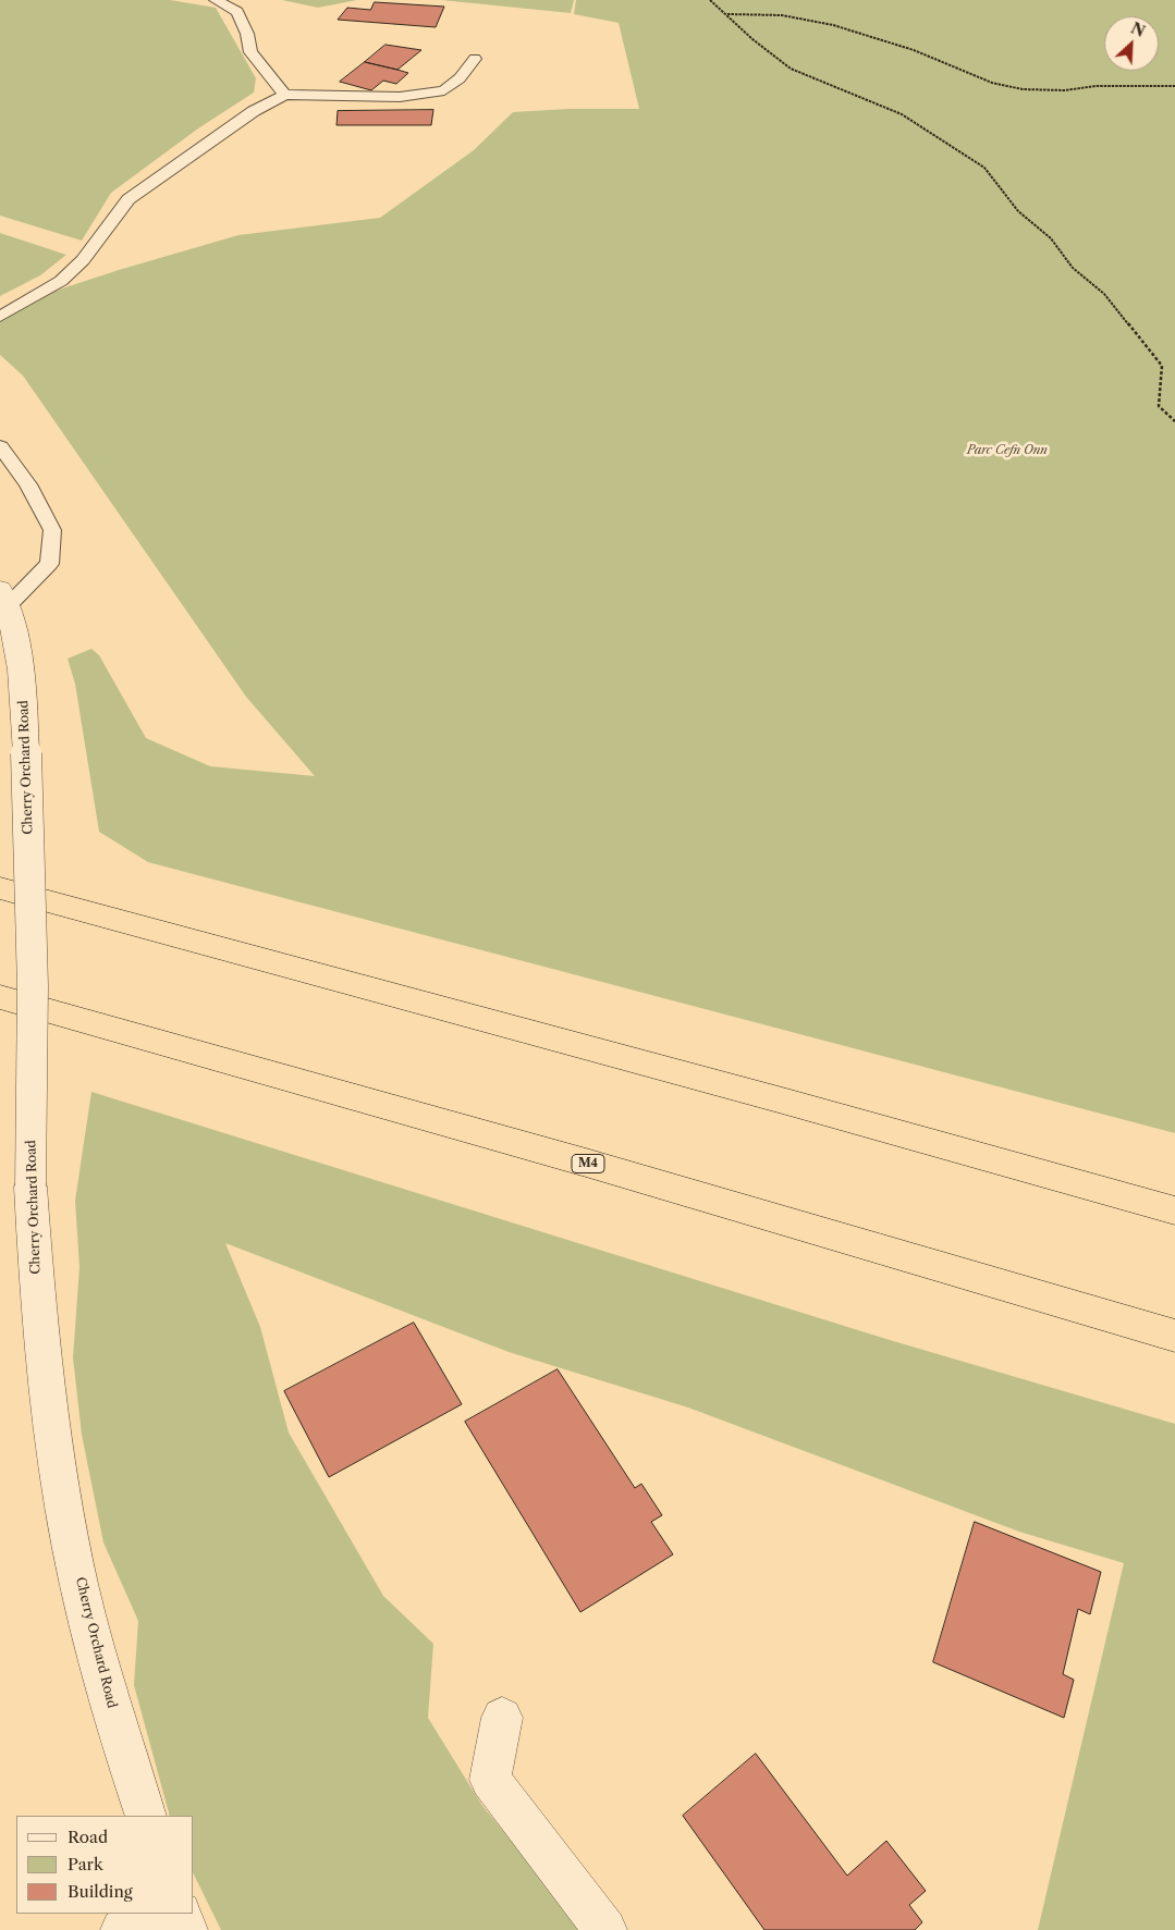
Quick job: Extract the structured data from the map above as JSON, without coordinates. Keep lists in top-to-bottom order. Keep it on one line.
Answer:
{"streets":{"highway":["M4"],"street":["Cherry Orchard Road"]},"parks":["Parc Cefn Onn"],"legend":["Road","Park","Building"],"north":"top right"}
